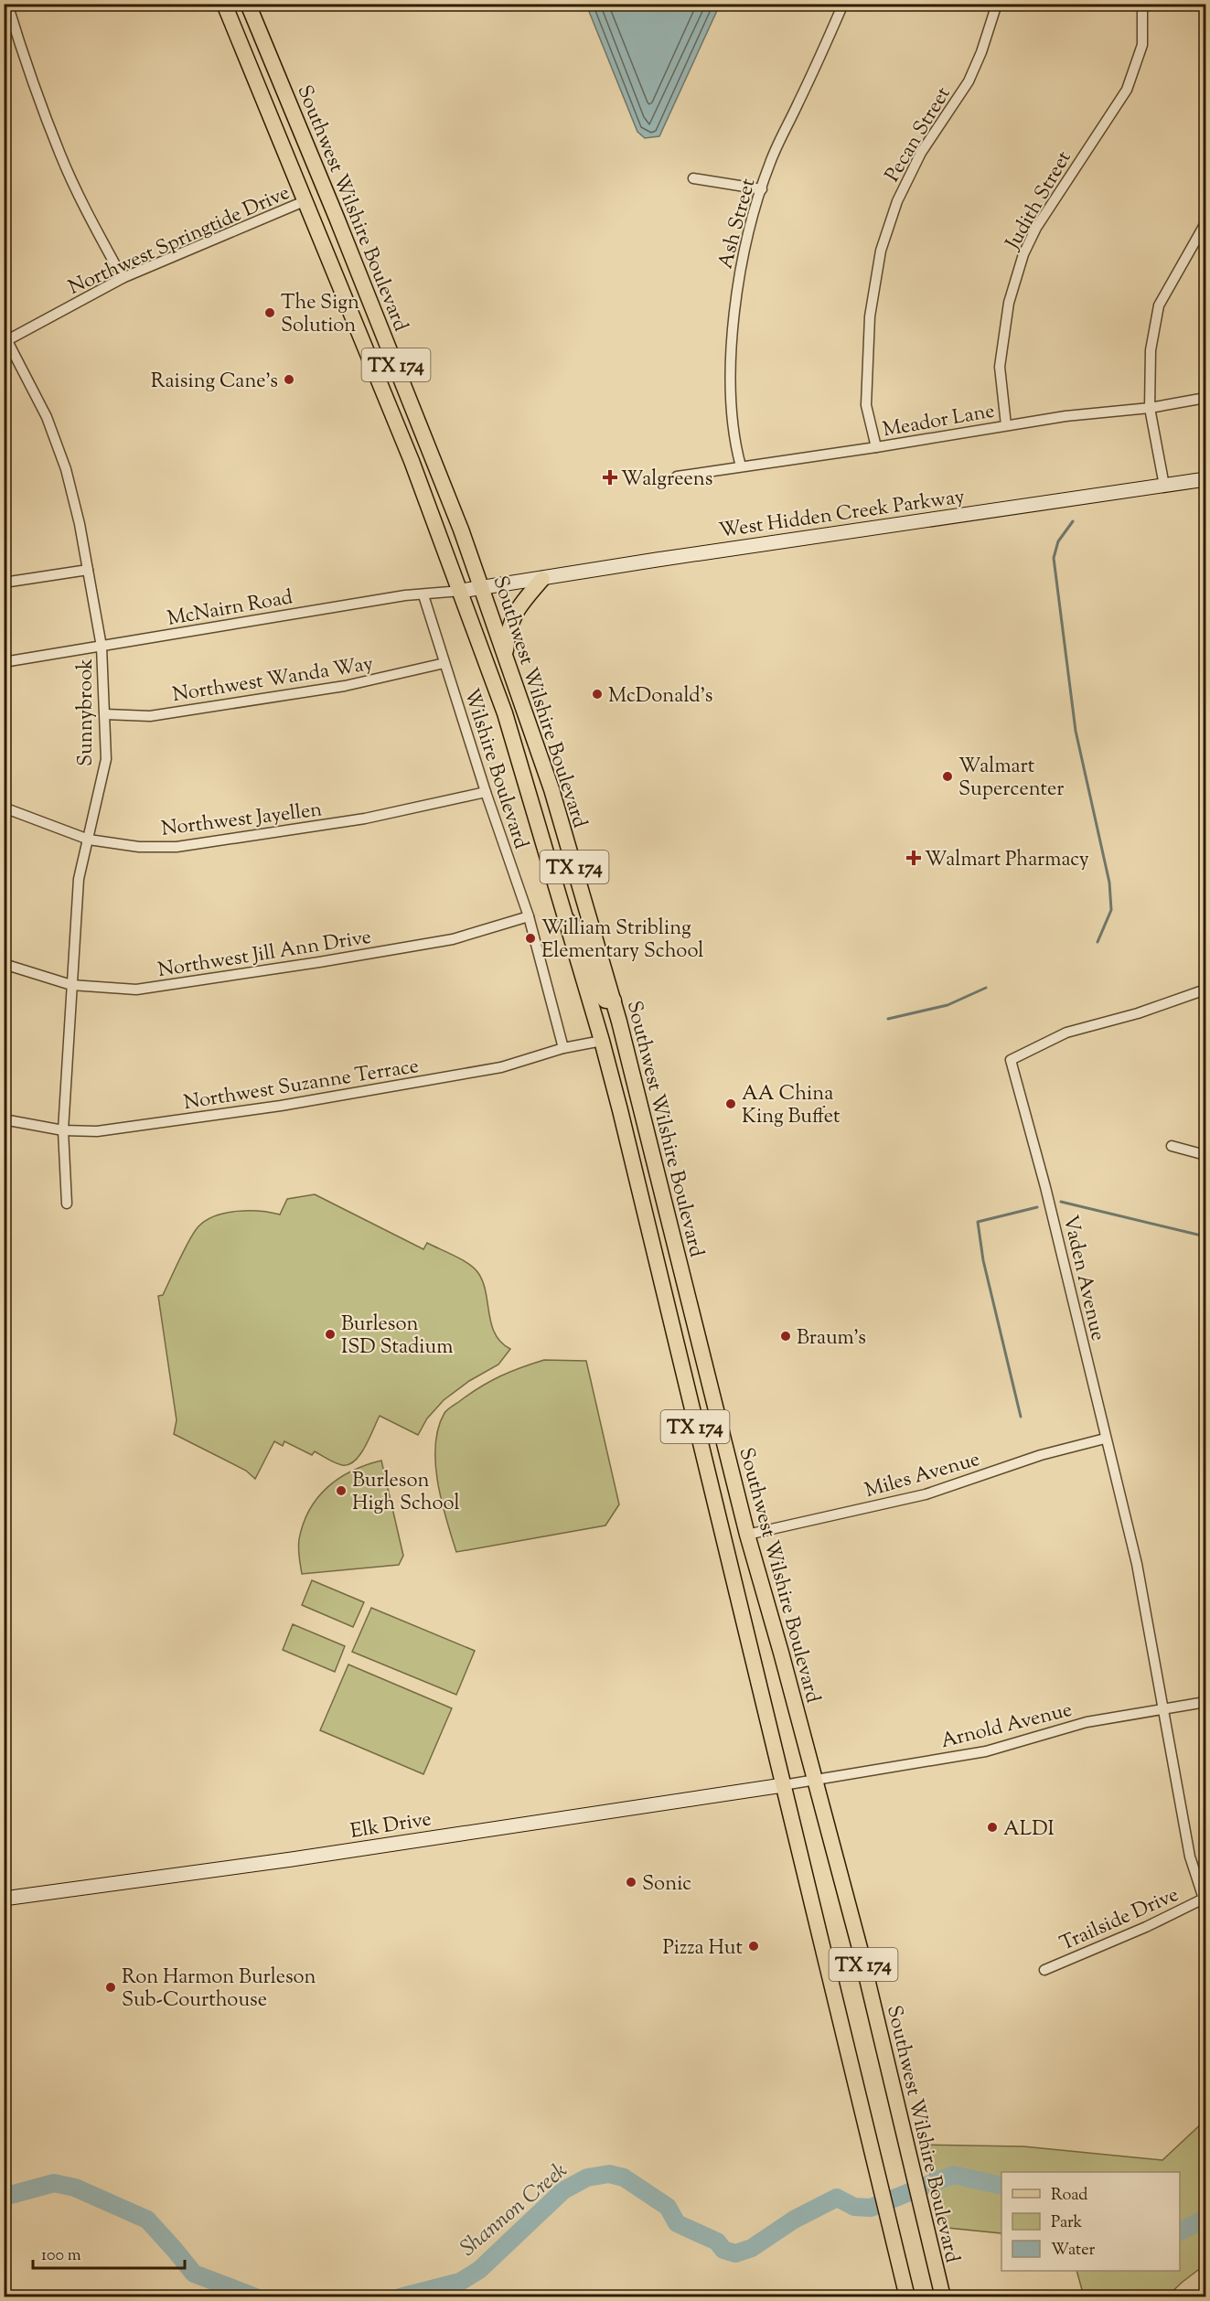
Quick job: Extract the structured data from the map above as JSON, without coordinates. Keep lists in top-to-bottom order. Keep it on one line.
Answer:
{"streets":{"main road":["Southwest Wilshire Boulevard","TX 174"],"street":["Pecan Street","Judith Street","Ash Street","Northwest Springtide Drive","Meador Lane","West Hidden Creek Parkway","McNairn Road","Northwest Wanda Way","Sunnybrook","Wilshire Boulevard","Northwest Jayellen","Northwest Jill Ann Drive","Northwest Suzanne Terrace","Vaden Avenue","Miles Avenue","Arnold Avenue","Elk Drive","Trailside Drive"]},"crossings":[["Pecan Street","Meador Lane"],["Judith Street","Meador Lane"],["Southwest Wilshire Boulevard","Northwest Springtide Drive"],["Southwest Wilshire Boulevard","West Hidden Creek Parkway"],["Southwest Wilshire Boulevard","McNairn Road"],["Southwest Wilshire Boulevard","Northwest Suzanne Terrace"],["Southwest Wilshire Boulevard","Miles Avenue"],["Southwest Wilshire Boulevard","Arnold Avenue"],["Southwest Wilshire Boulevard","Elk Drive"],["Ash Street","Meador Lane"],["Northwest Springtide Drive","Sunnybrook"],["West Hidden Creek Parkway","McNairn Road"],["McNairn Road","Sunnybrook"],["McNairn Road","Wilshire Boulevard"],["Northwest Wanda Way","Sunnybrook"],["Northwest Wanda Way","Wilshire Boulevard"],["Sunnybrook","Northwest Jayellen"],["Sunnybrook","Northwest Jill Ann Drive"],["Sunnybrook","Northwest Suzanne Terrace"],["Wilshire Boulevard","Northwest Jayellen"],["Wilshire Boulevard","Northwest Jill Ann Drive"],["Wilshire Boulevard","Northwest Suzanne Terrace"],["Vaden Avenue","Miles Avenue"],["Vaden Avenue","Arnold Avenue"],["Vaden Avenue","Trailside Drive"],["Arnold Avenue","Elk Drive"]],"water":["Shannon Creek"],"places":{"other":["The Sign Solution","Raising Cane's","McDonald's","Walmart Supercenter","William Stribling Elementary School","AA China King Buffet","Burleson ISD Stadium","Braum's","Burleson High School","ALDI","Sonic","Pizza Hut","Ron Harmon Burleson Sub-Courthouse"],"health":["Walgreens","Walmart Pharmacy"]},"legend":["Road","Park","Water"],"scale_bar":"100 m"}
